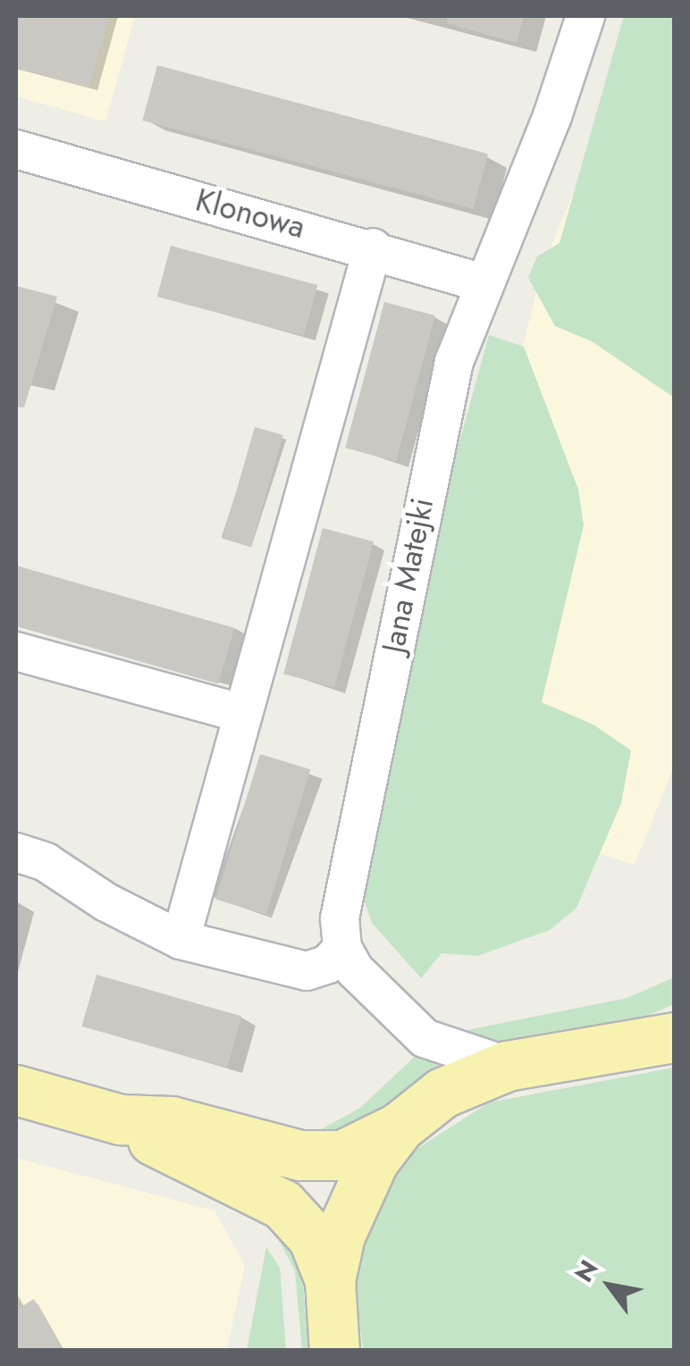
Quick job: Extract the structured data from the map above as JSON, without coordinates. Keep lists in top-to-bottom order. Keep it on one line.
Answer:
{"streets":{"street":["Klonowa","Jana Matejki"]},"crossings":[["Klonowa","Jana Matejki"]],"north":"top left"}
